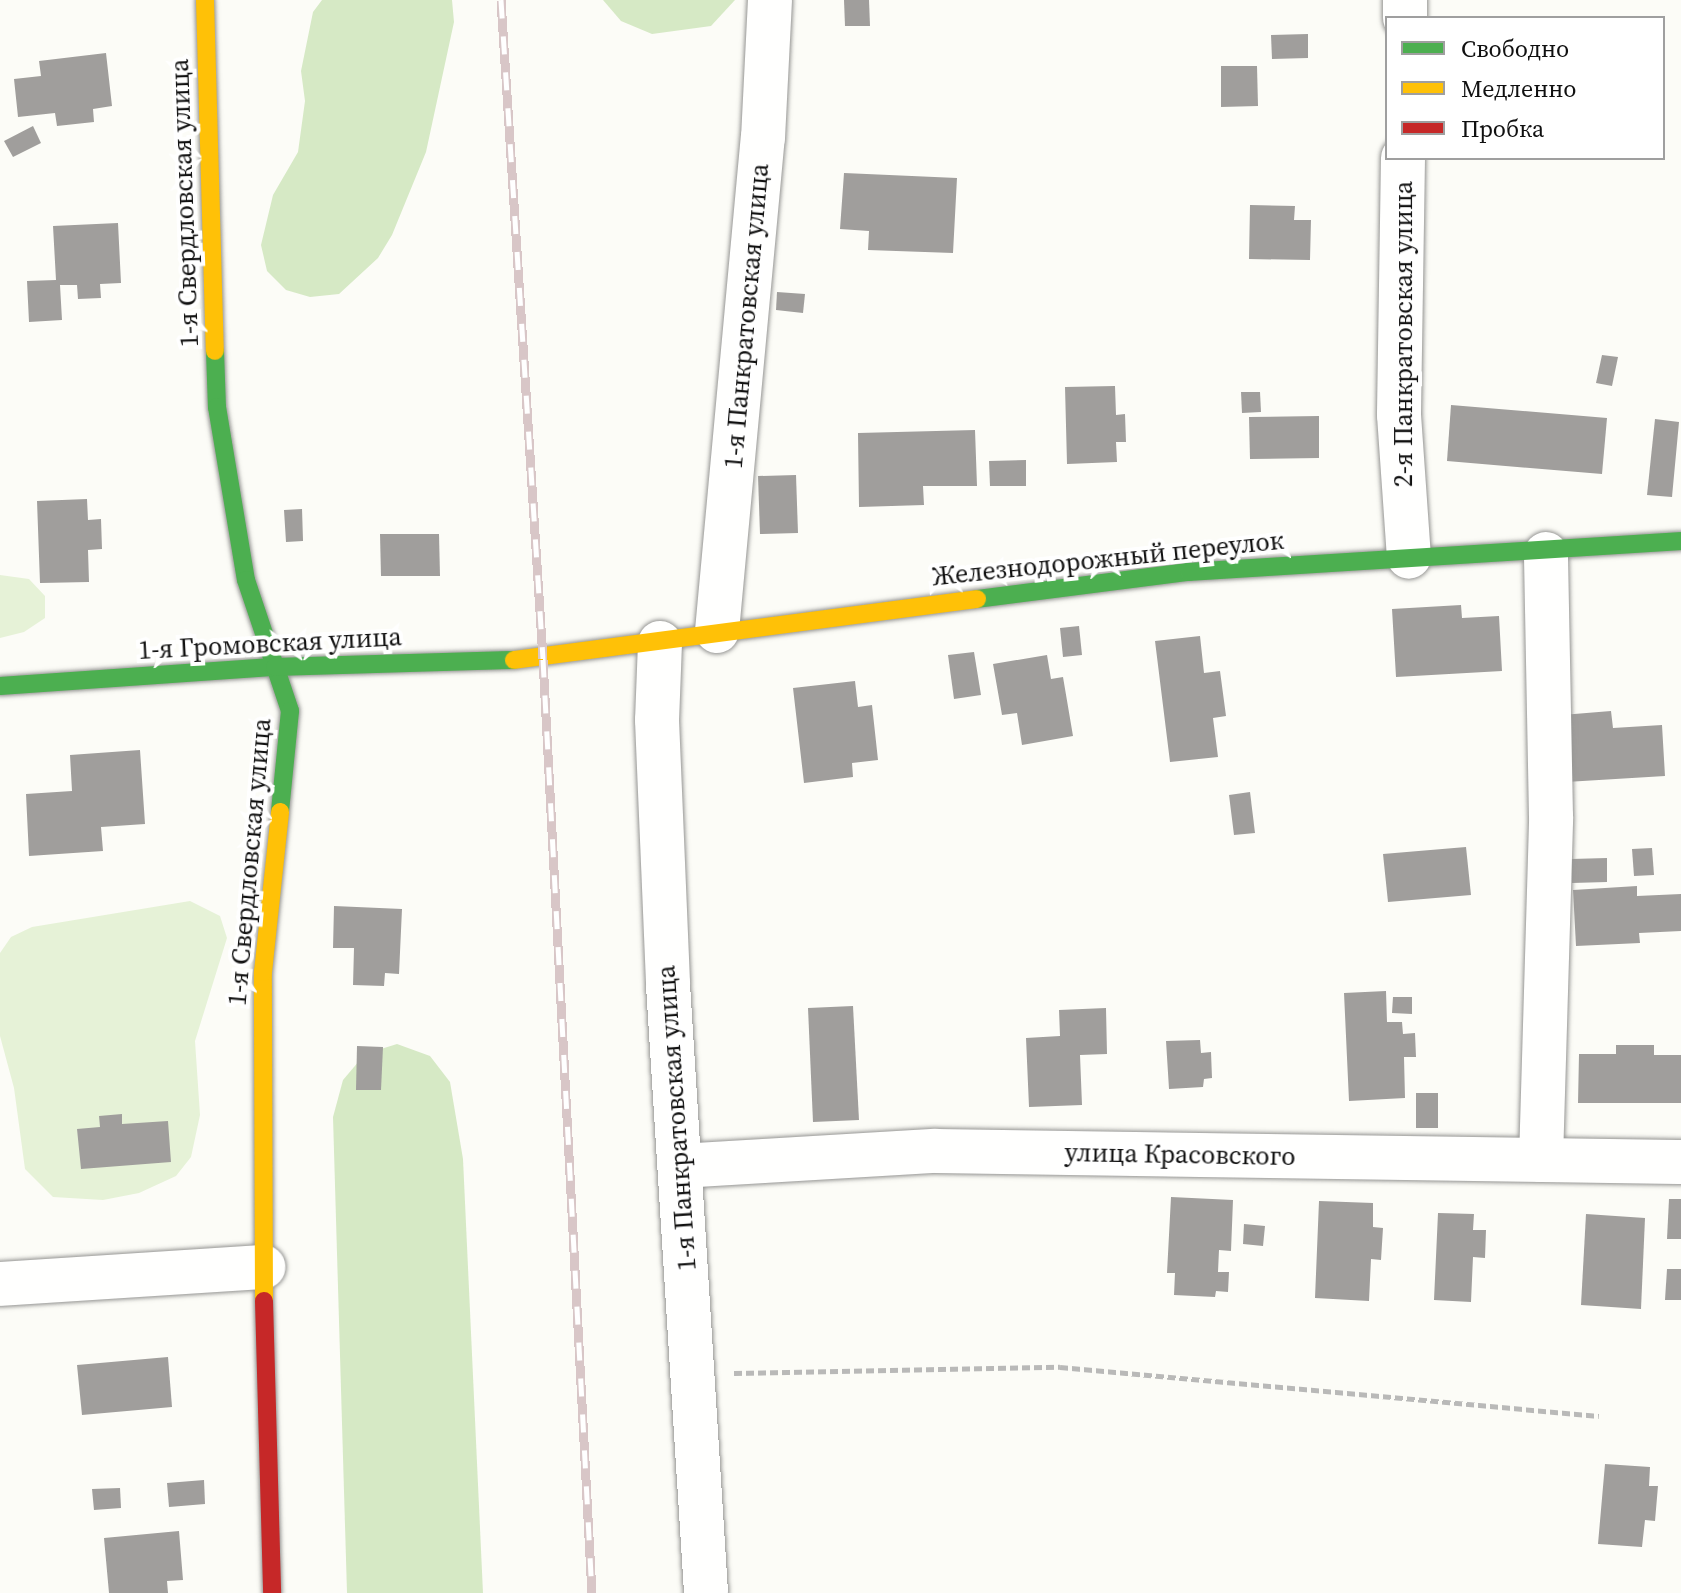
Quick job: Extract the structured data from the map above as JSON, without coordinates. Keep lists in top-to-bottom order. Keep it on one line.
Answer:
{"streets":{"street":["1-я Свердловская улица","1-я Панкратовская улица","2-я Панкратовская улица","Железнодорожный переулок","1-я Громовская улица","улица Красовского"]},"crossings":[["1-я Свердловская улица","1-я Громовская улица"],["1-я Панкратовская улица","Железнодорожный переулок"],["1-я Панкратовская улица","улица Красовского"],["2-я Панкратовская улица","Железнодорожный переулок"],["Железнодорожный переулок","1-я Громовская улица"]],"legend":["Свободно","Медленно","Пробка"]}
